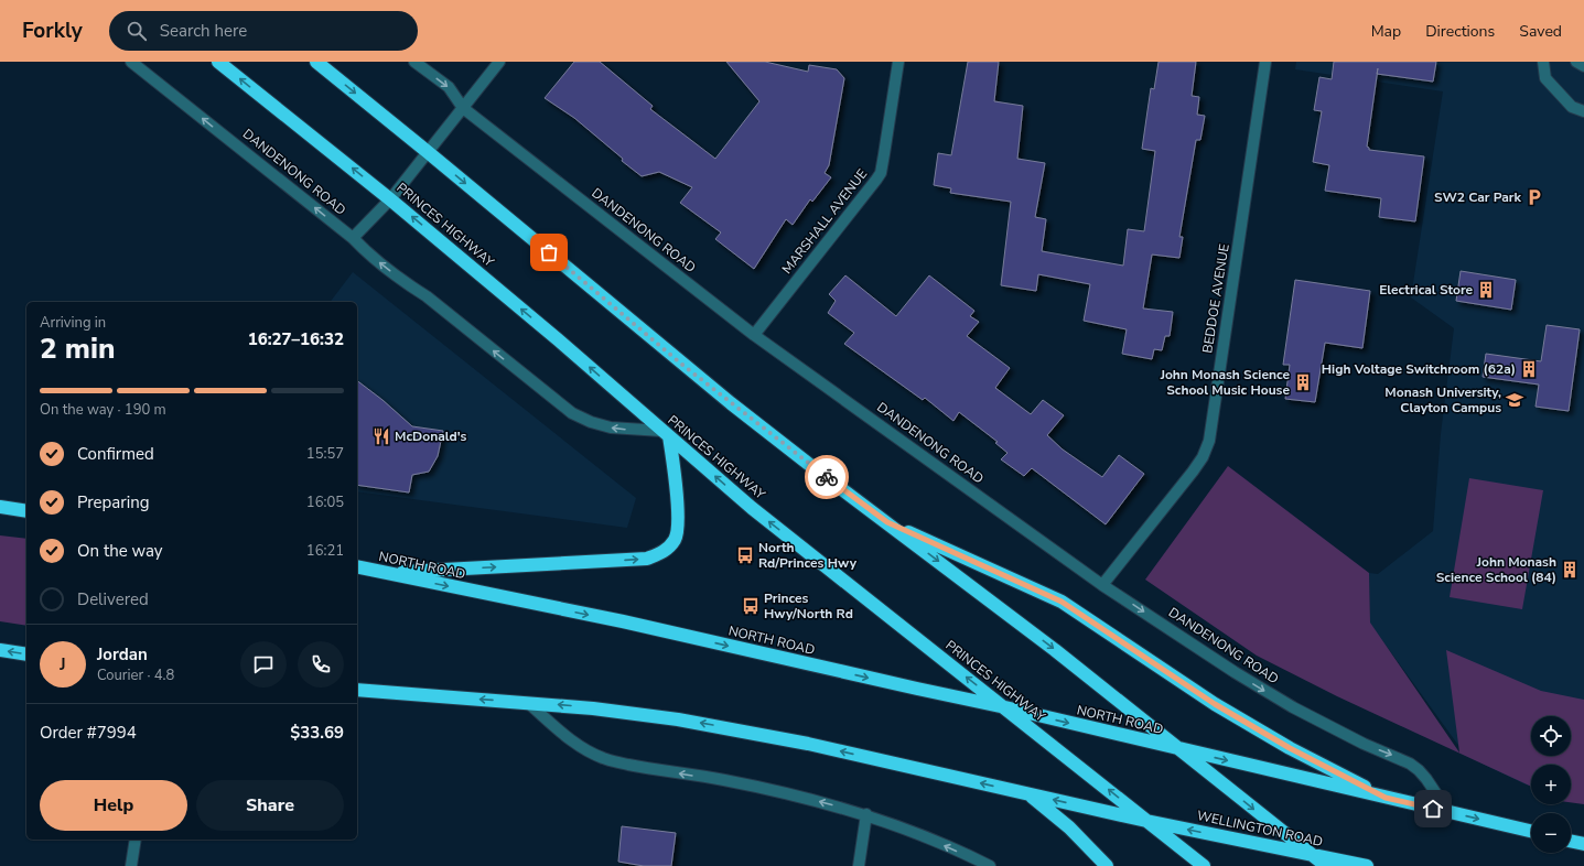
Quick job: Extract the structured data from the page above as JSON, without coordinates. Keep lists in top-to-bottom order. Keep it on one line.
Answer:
{"streets":{"highway":["PRINCES HIGHWAY","NORTH ROAD","WELLINGTON ROAD"],"street":["DANDENONG ROAD","MARSHALL AVENUE","BEDDOE AVENUE"]},"crossings":[["DANDENONG ROAD","MARSHALL AVENUE"],["DANDENONG ROAD","PRINCES HIGHWAY"],["DANDENONG ROAD","BEDDOE AVENUE"],["PRINCES HIGHWAY","NORTH ROAD"],["PRINCES HIGHWAY","WELLINGTON ROAD"]],"places":{"parking":["SW2 Car Park"],"building":["Electrical Store","High Voltage Switchroom (62a)","John Monash Science School Music House","John Monash Science School (84)"],"school or university":["Monash University, Clayton Campus"],"restaurant":["McDonald's"],"bus stop":["North Rd/Princes Hwy","Princes Hwy/North Rd"]},"page":{"header":"Forkly","search":"Search here","nav":["Map","Directions","Saved"],"heading":["2 min","Arriving in","16:27–16:32"],"panel":["Jordan","Courier · 4.8","Order #7994","$33.69"],"bar":"On the way · 190 m","list":[["Confirmed","15:57"],["Preparing","16:05"],["On the way","16:21"],"Delivered"],"round":"J","map_buttons":["+","−"],"buttons":["Help","Share"]}}
